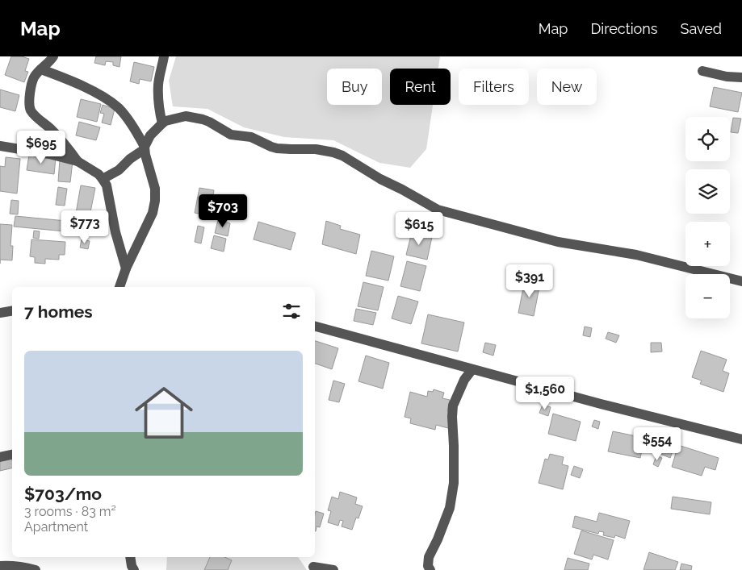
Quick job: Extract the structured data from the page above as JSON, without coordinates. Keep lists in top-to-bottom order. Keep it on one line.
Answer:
{"page":{"header":"Map","nav":["Map","Directions","Saved"],"chip":["Buy","Rent","Filters","New"],"map_buttons":["+","−"],"price":["$695","$703","$773","$615","$391","$1,560","$554"],"heading":"7 homes","list":[{"name":"$703/mo","note":"3 rooms · 83 m² · Apartment"}]}}
